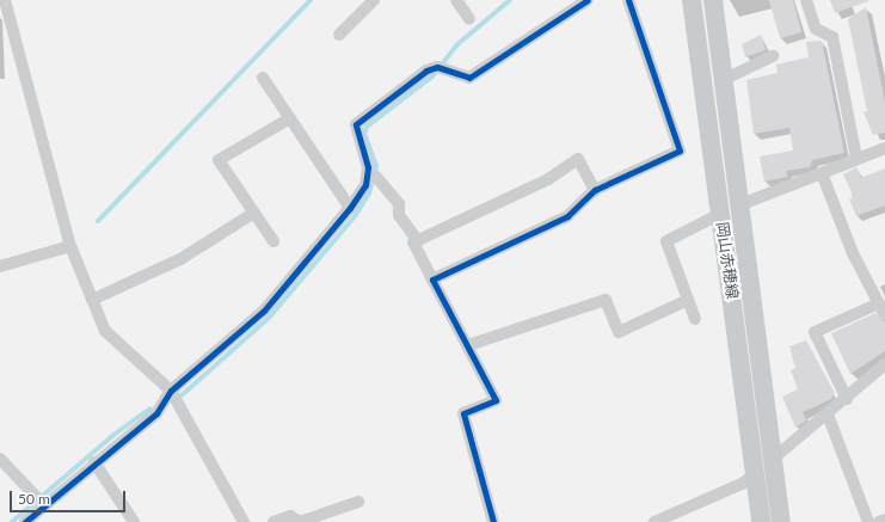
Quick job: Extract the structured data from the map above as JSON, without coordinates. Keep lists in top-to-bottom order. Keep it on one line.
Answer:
{"streets":{"main road":["岡山赤穂線"]},"scale_bar":"50 m"}
